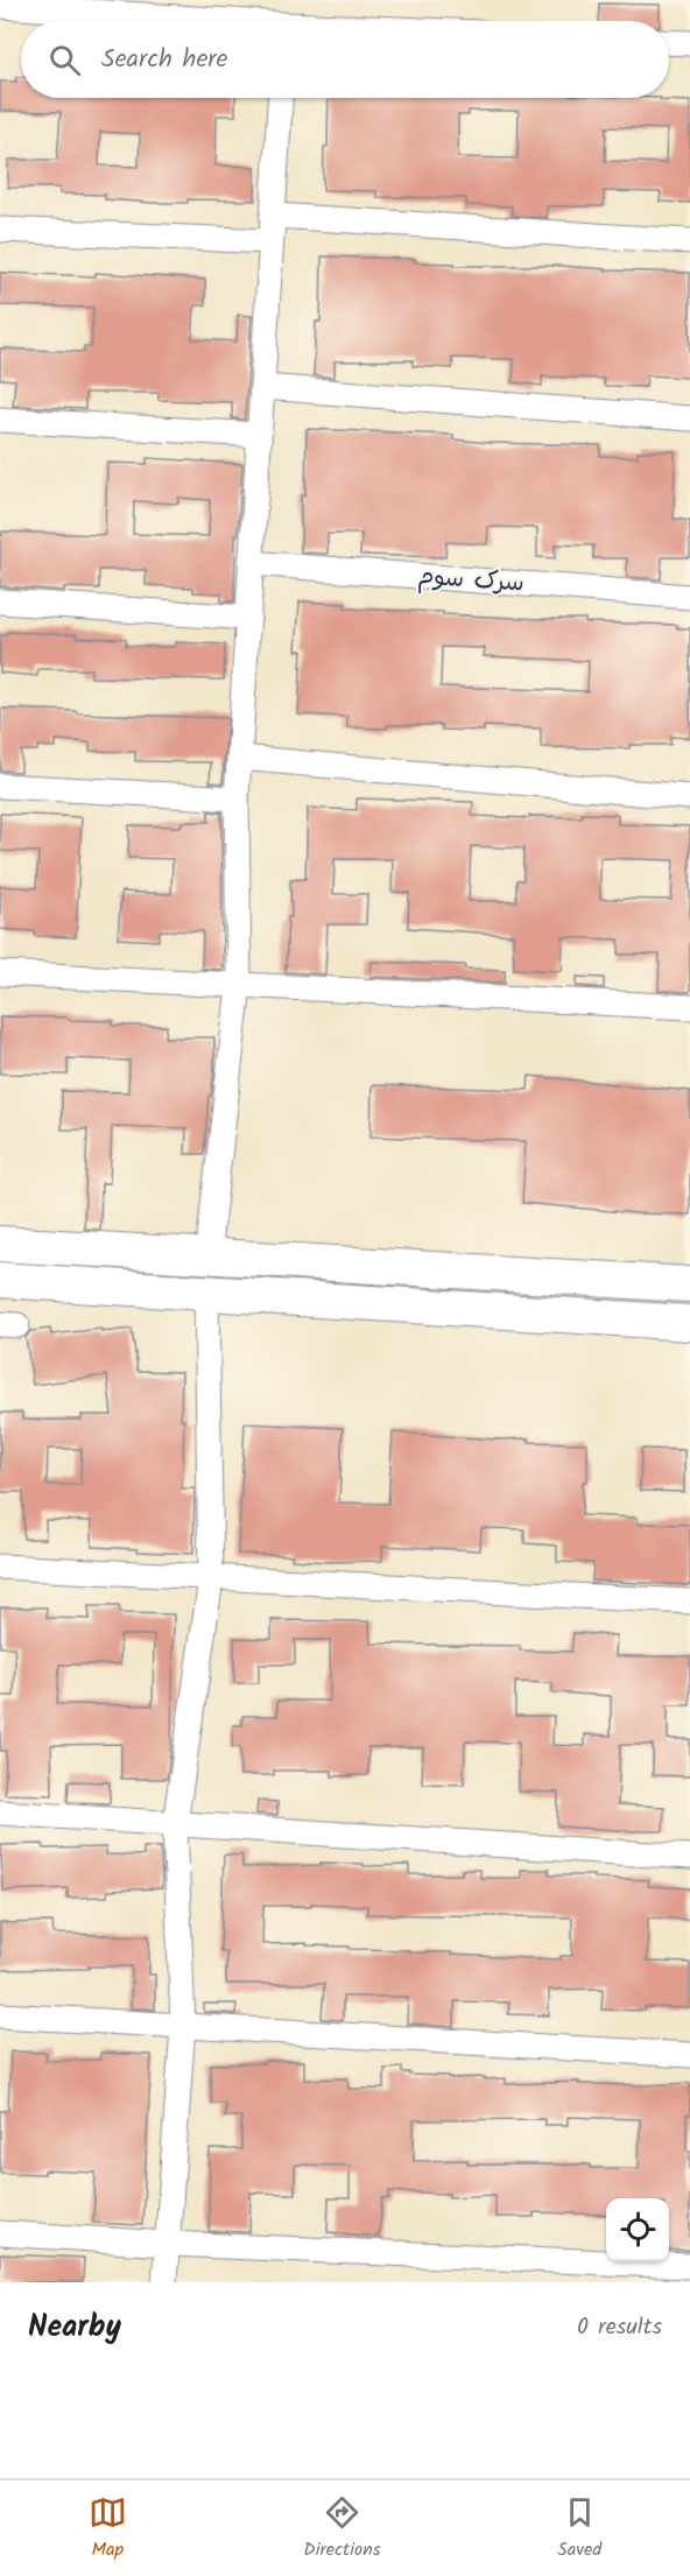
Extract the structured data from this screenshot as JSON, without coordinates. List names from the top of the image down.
{
  "streets": {
    "street": ["سرک سوم"]
  },
  "page": {
    "search": "Search here",
    "heading": ["Nearby", "0 results"],
    "nav": ["Map", "Directions", "Saved"]
  }
}
